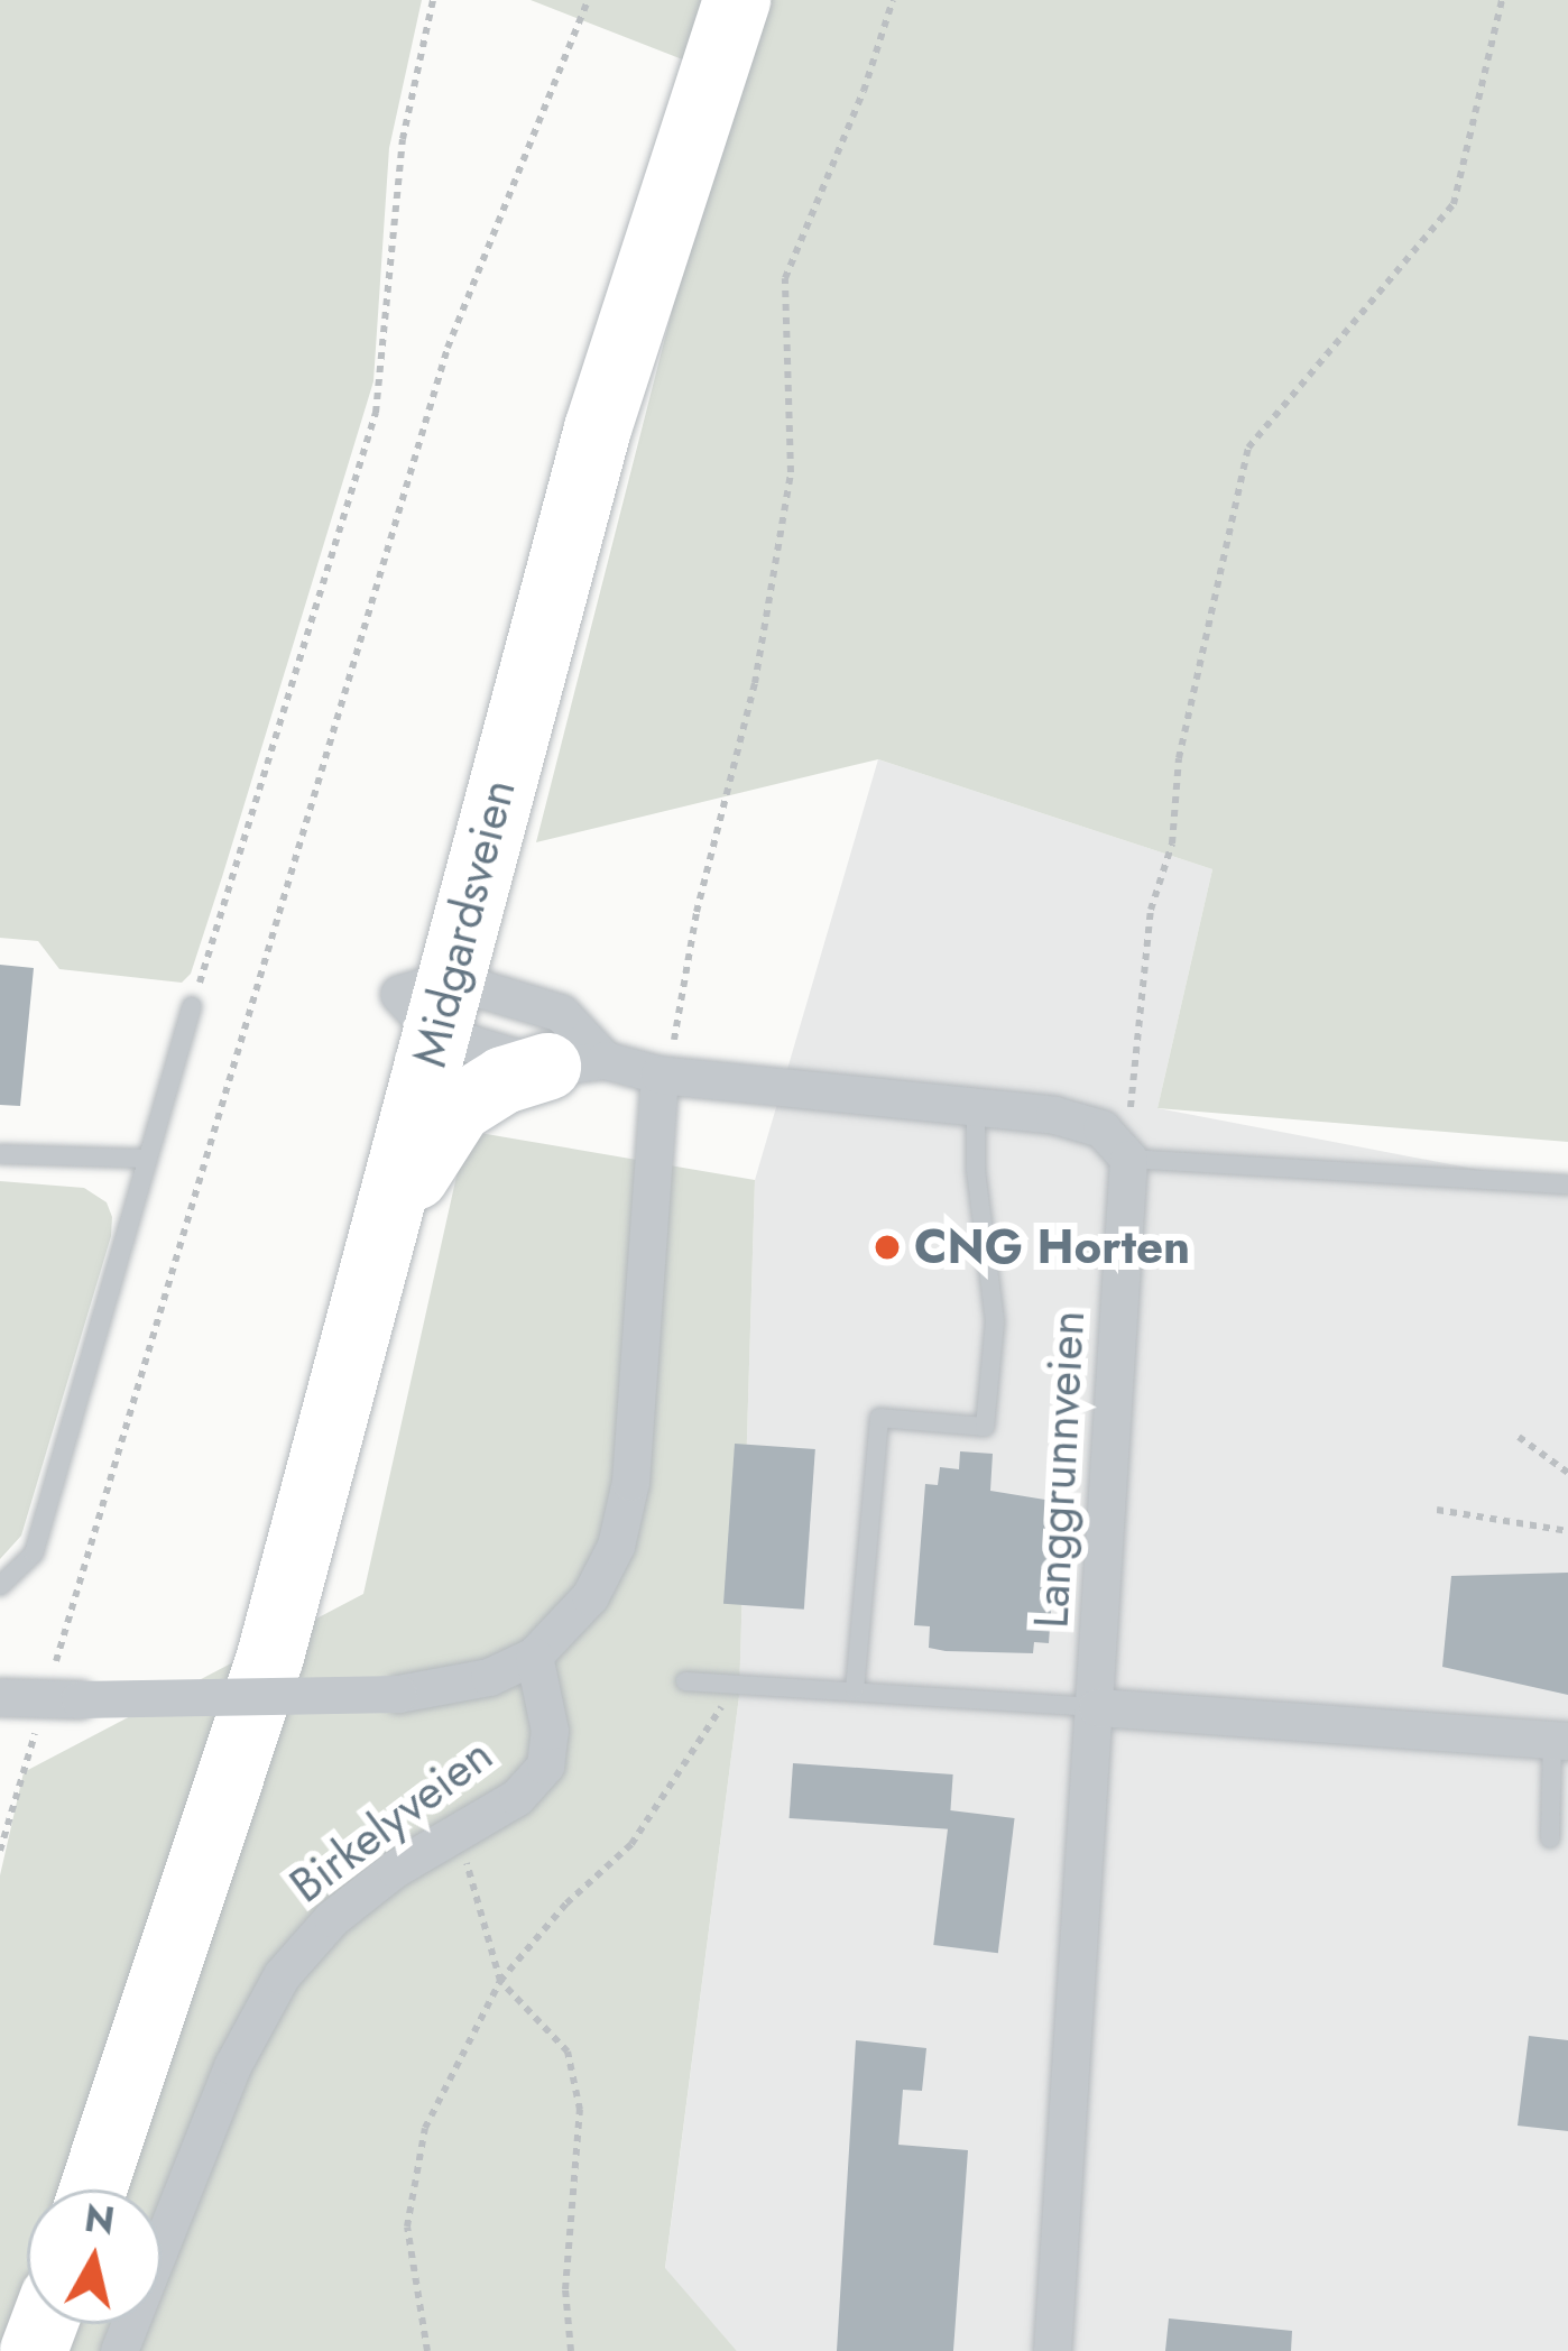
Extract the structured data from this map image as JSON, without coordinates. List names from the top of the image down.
{
  "streets": {
    "highway": ["Midgardsveien"],
    "street": ["Langgrunnveien", "Birkelyveien"]
  },
  "places": ["CNG Horten"],
  "north": "top"
}
